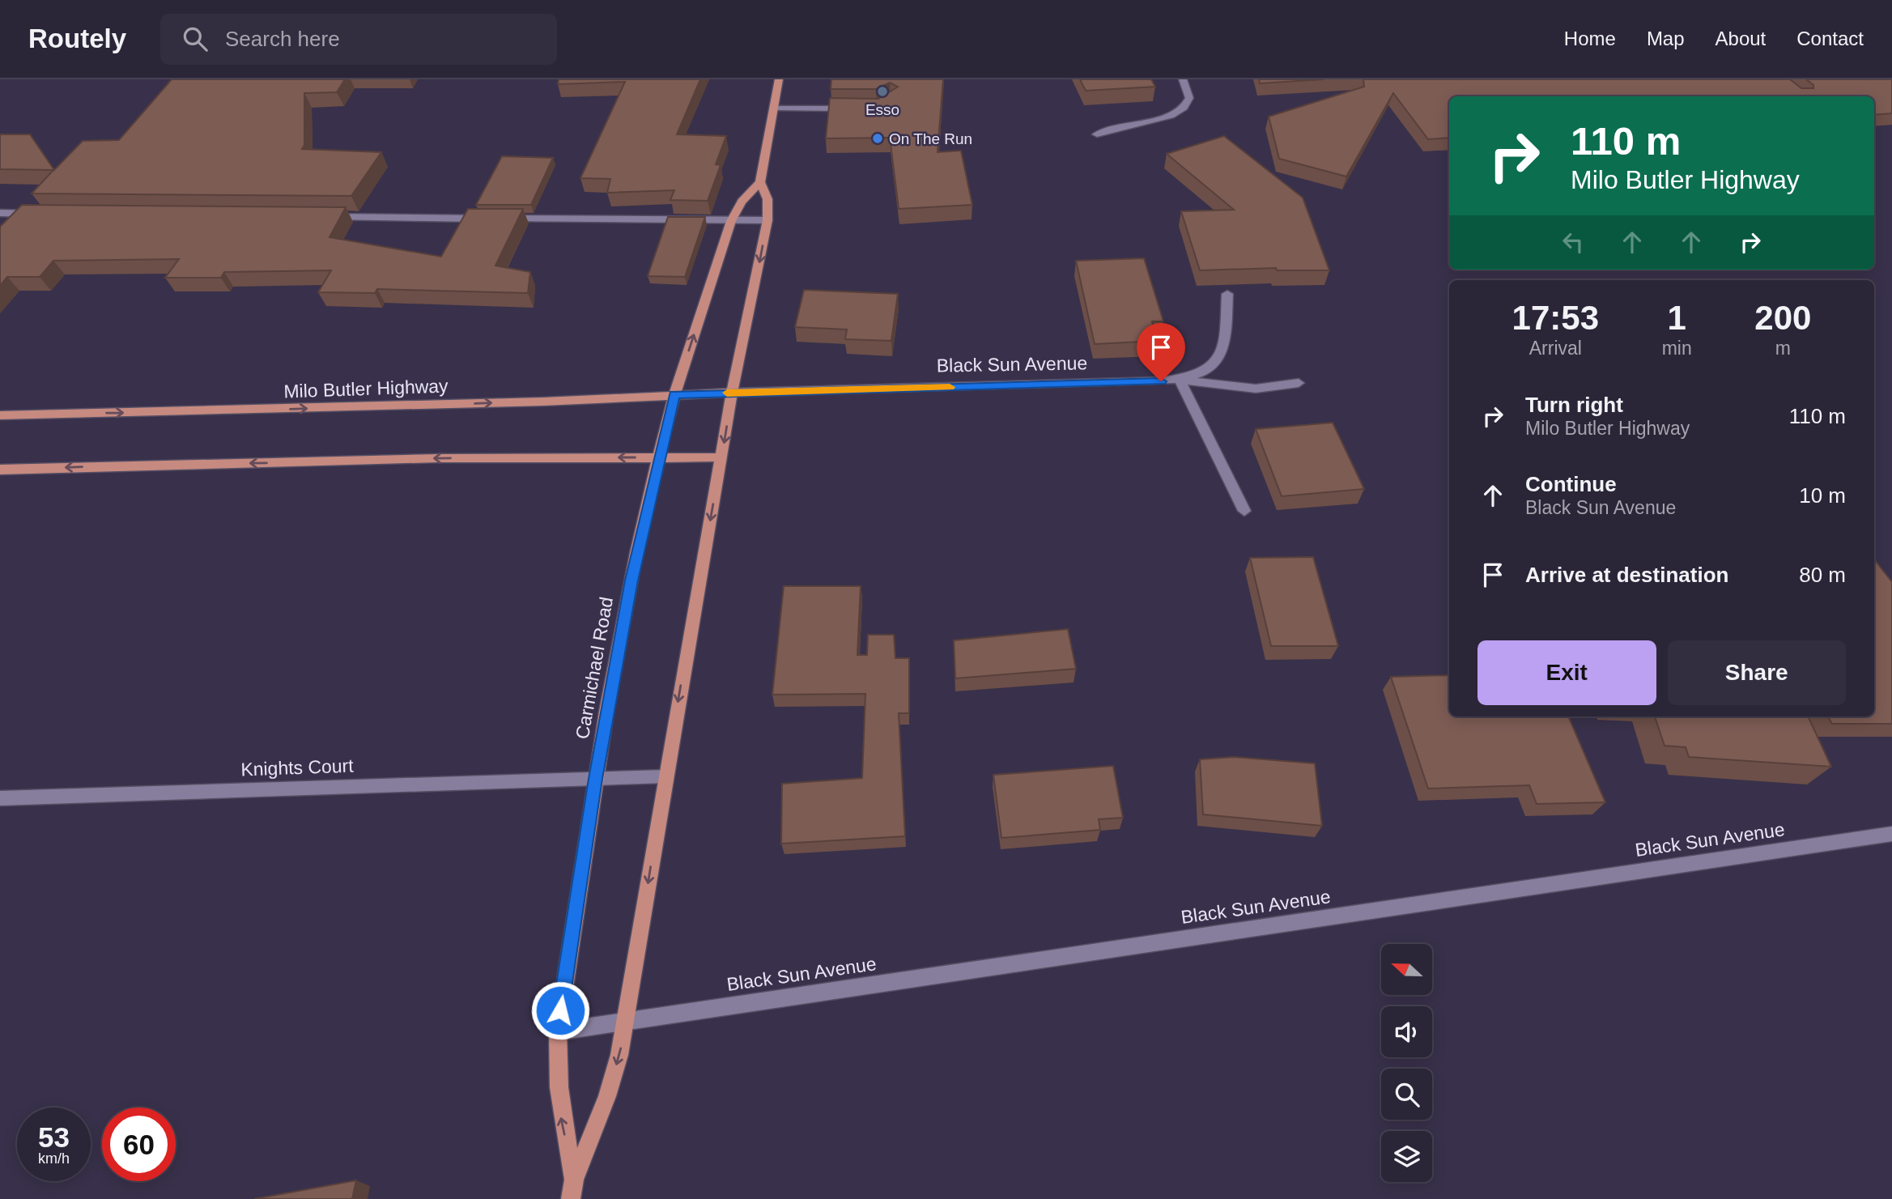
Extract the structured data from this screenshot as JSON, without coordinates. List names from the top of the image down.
{
  "streets": {
    "main road": ["Milo Butler Highway", "Carmichael Road"],
    "street": ["Black Sun Avenue", "Knights Court"]
  },
  "crossings": [
    ["Black Sun Avenue", "Milo Butler Highway"],
    ["Black Sun Avenue", "Carmichael Road"],
    ["Milo Butler Highway", "Carmichael Road"],
    ["Carmichael Road", "Knights Court"]
  ],
  "places": ["Esso", "On The Run"],
  "north": "left",
  "page": {
    "header": "Routely",
    "search": "Search here",
    "nav": [
      "Home",
      "Map",
      "About",
      "Contact"
    ],
    "turn": ["110 m", "Milo Butler Highway"],
    "eta": [
      "17:53",
      "Arrival",
      "1",
      "min",
      "200",
      "m"
    ],
    "list": [
      {
        "name": "Turn right",
        "note": "Milo Butler Highway",
        "value": "110 m"
      },
      {
        "name": "Continue",
        "note": "Black Sun Avenue",
        "value": "10 m"
      },
      {
        "name": "Arrive at destination",
        "value": "80 m"
      }
    ],
    "buttons": ["Exit", "Share"],
    "speed": "53 km/h",
    "limit": "60"
  }
}
